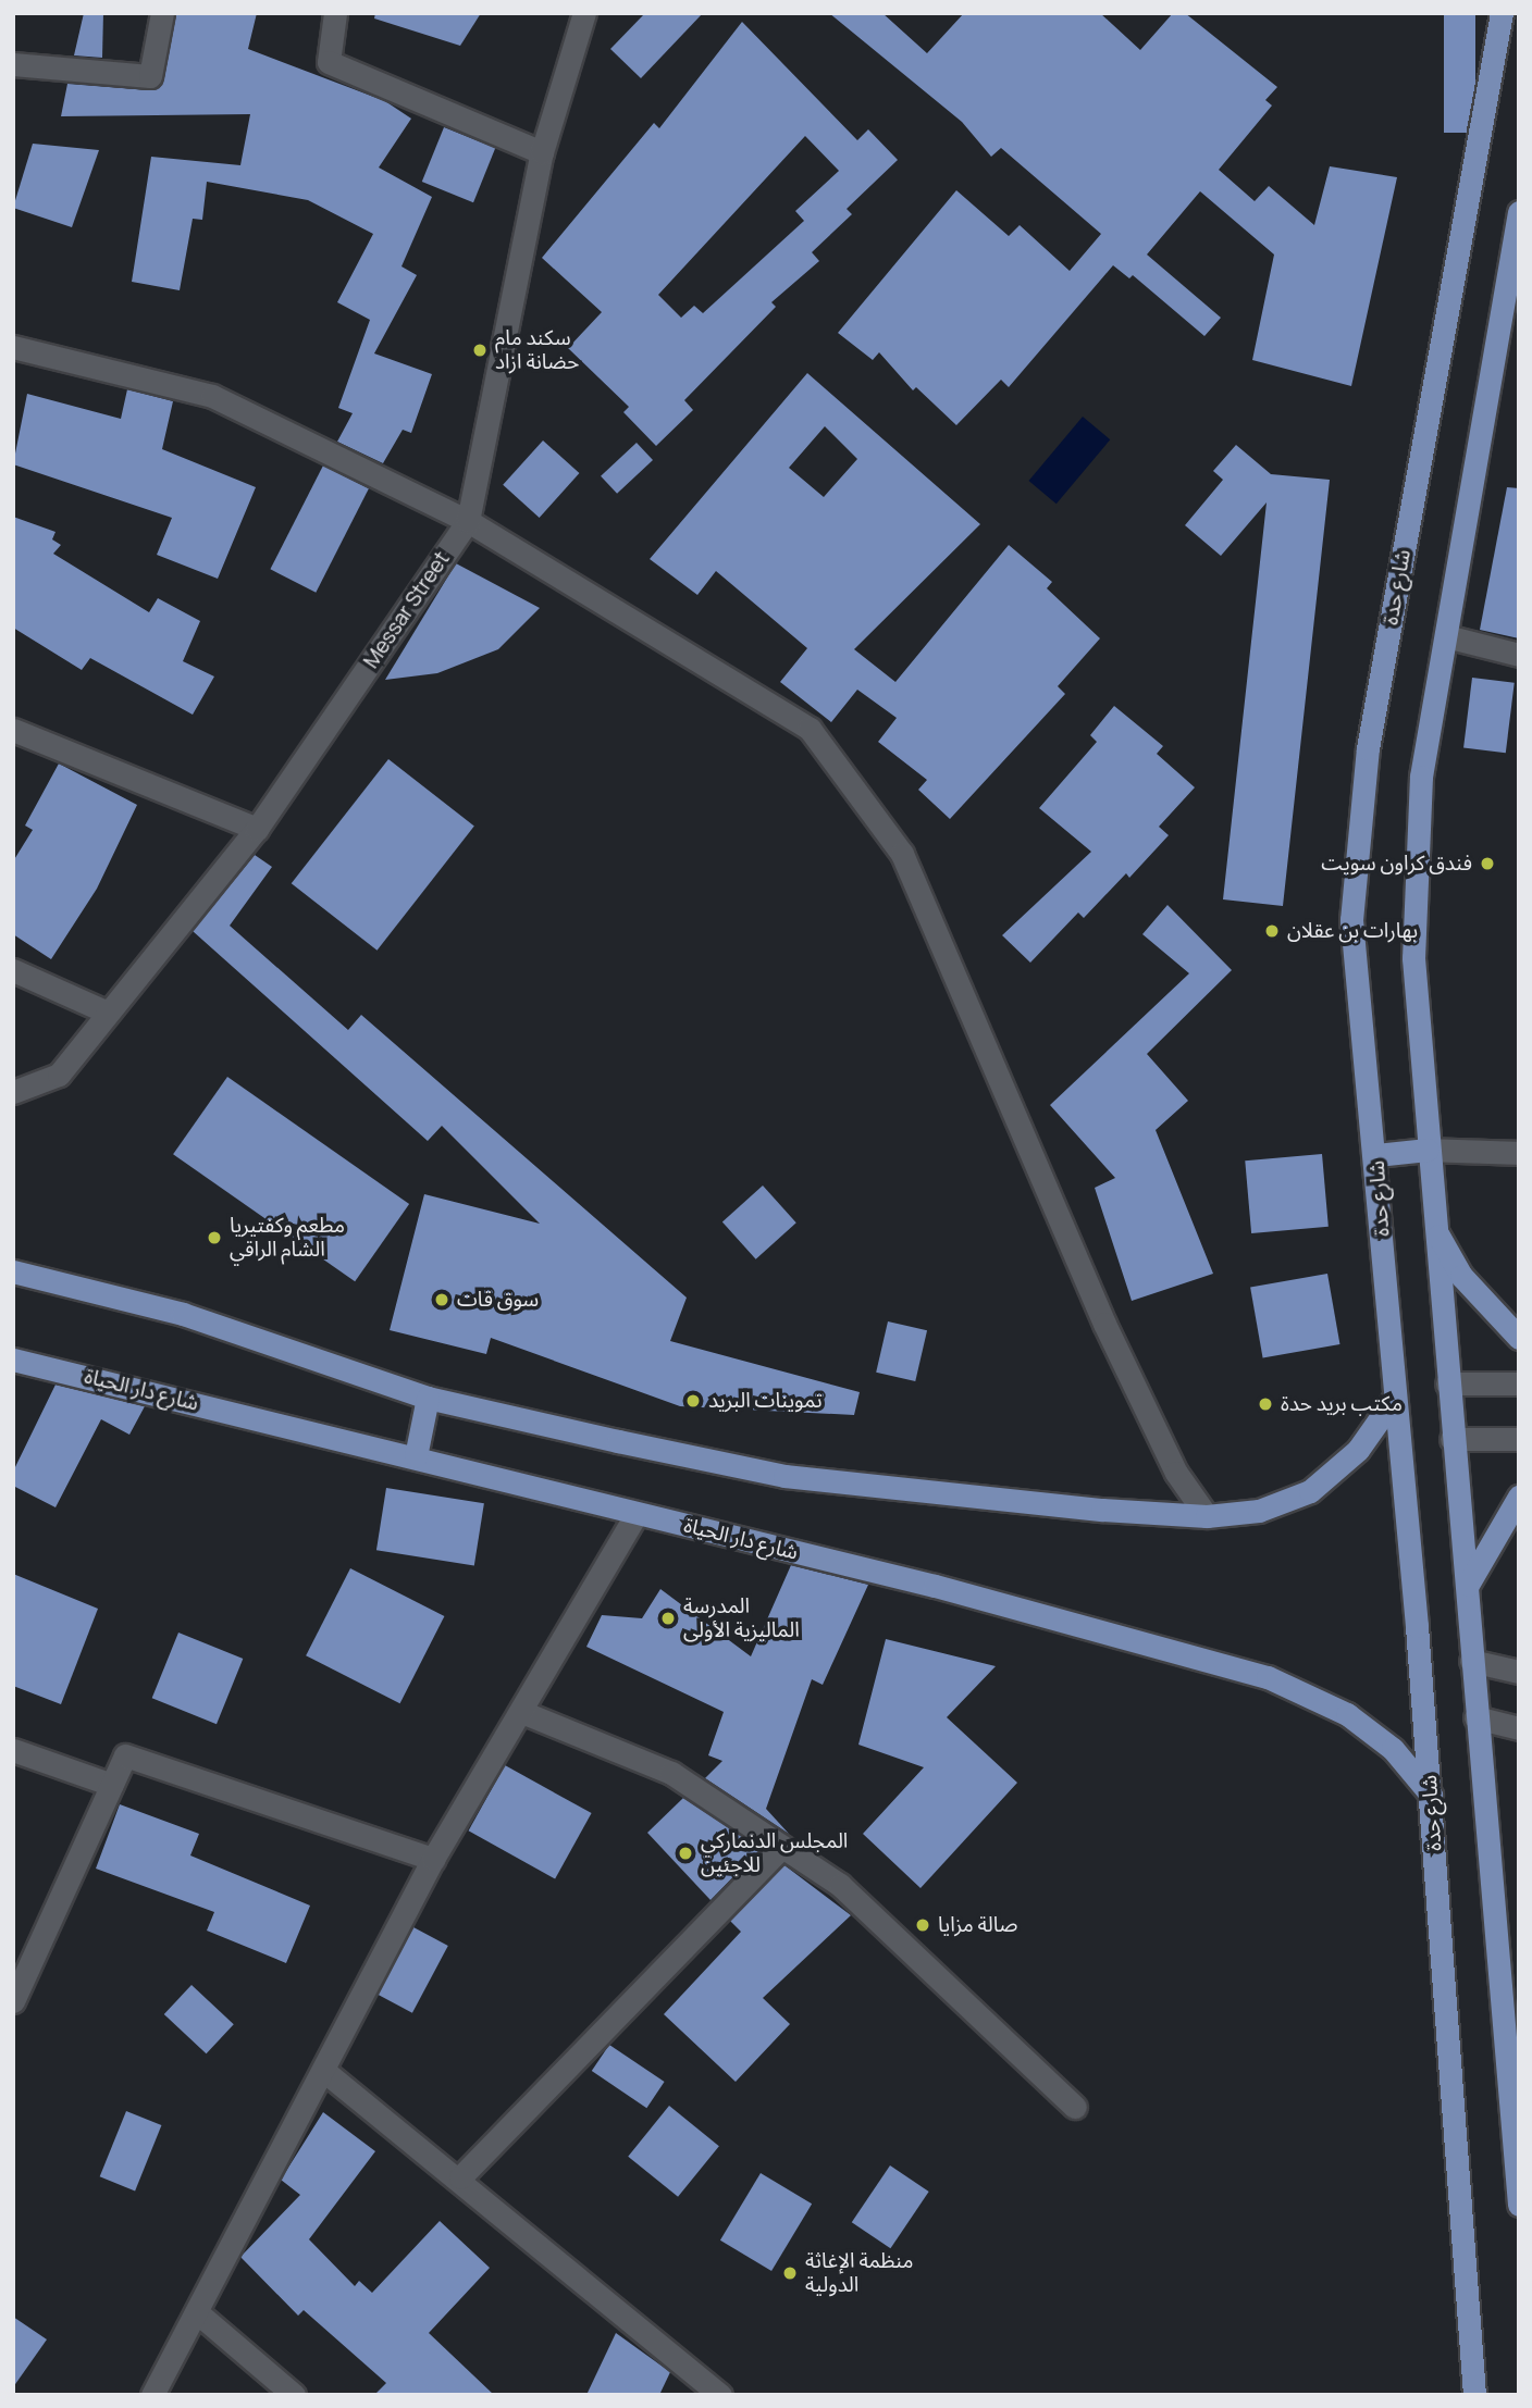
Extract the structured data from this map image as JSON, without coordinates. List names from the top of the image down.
{
  "streets": {
    "main road": ["شارع حدة", "شارع دار الحياة"],
    "street": ["Messar Street"]
  },
  "crossings": [
    ["شارع حدة", "شارع دار الحياة"]
  ],
  "places": [
    "سكند مام حضانة ازاد",
    "فندق كراون سويت",
    "بهارات بن عقلان",
    "مطعم وكفتيريا الشام الراقي",
    "سوق قات",
    "تموينات البريد",
    "مكتب بريد حدة",
    "المدرسة الماليزية الأولى",
    "المجلس الدنماركي للاجئين",
    "صالة مزايا",
    "منظمة الإغاثة الدولية"
  ]
}
